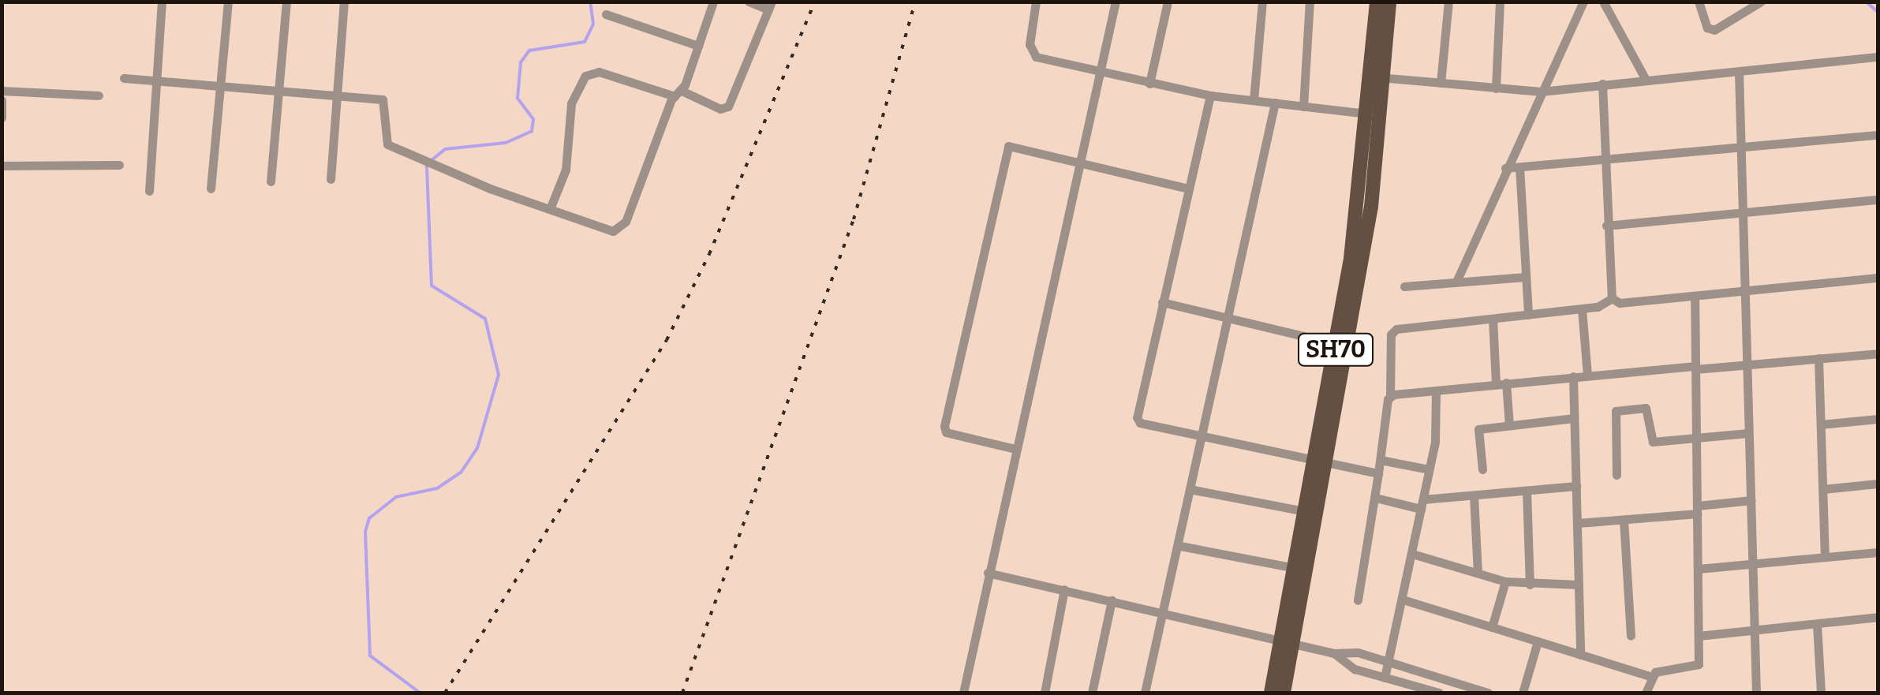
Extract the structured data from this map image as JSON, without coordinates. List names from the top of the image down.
{
  "streets": {
    "main road": ["SH70"]
  }
}
